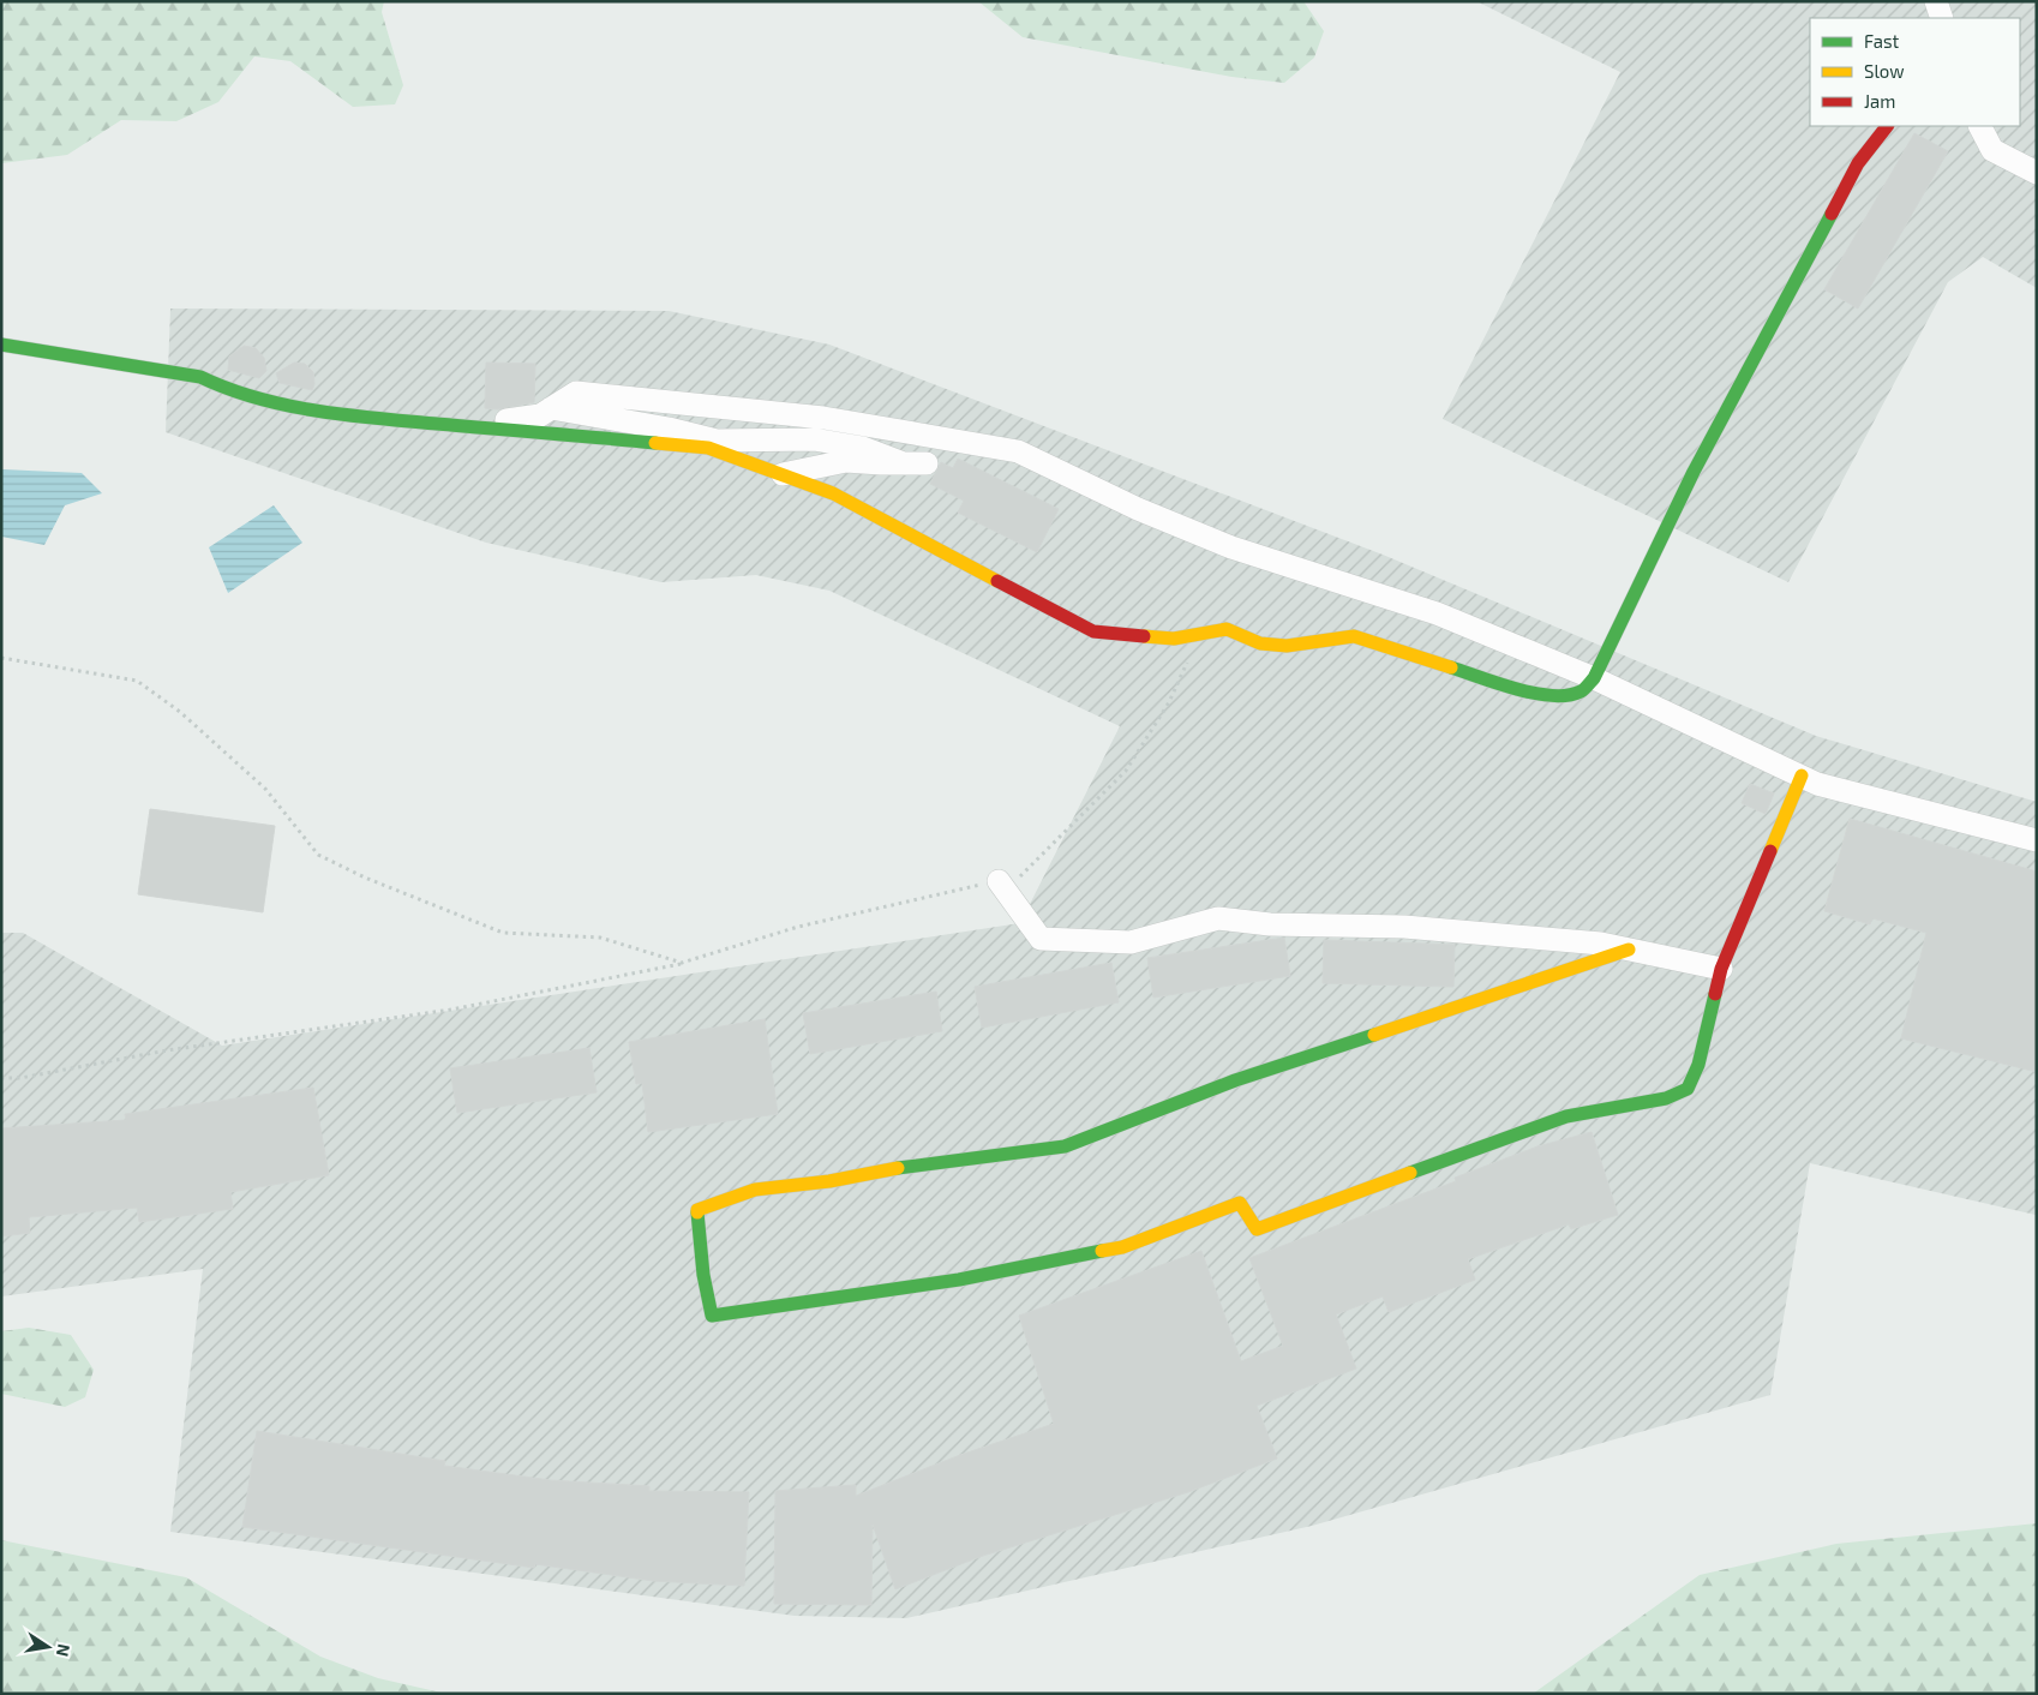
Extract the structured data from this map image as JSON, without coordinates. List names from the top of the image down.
{
  "legend": ["Fast", "Slow", "Jam"],
  "north": "right"
}
